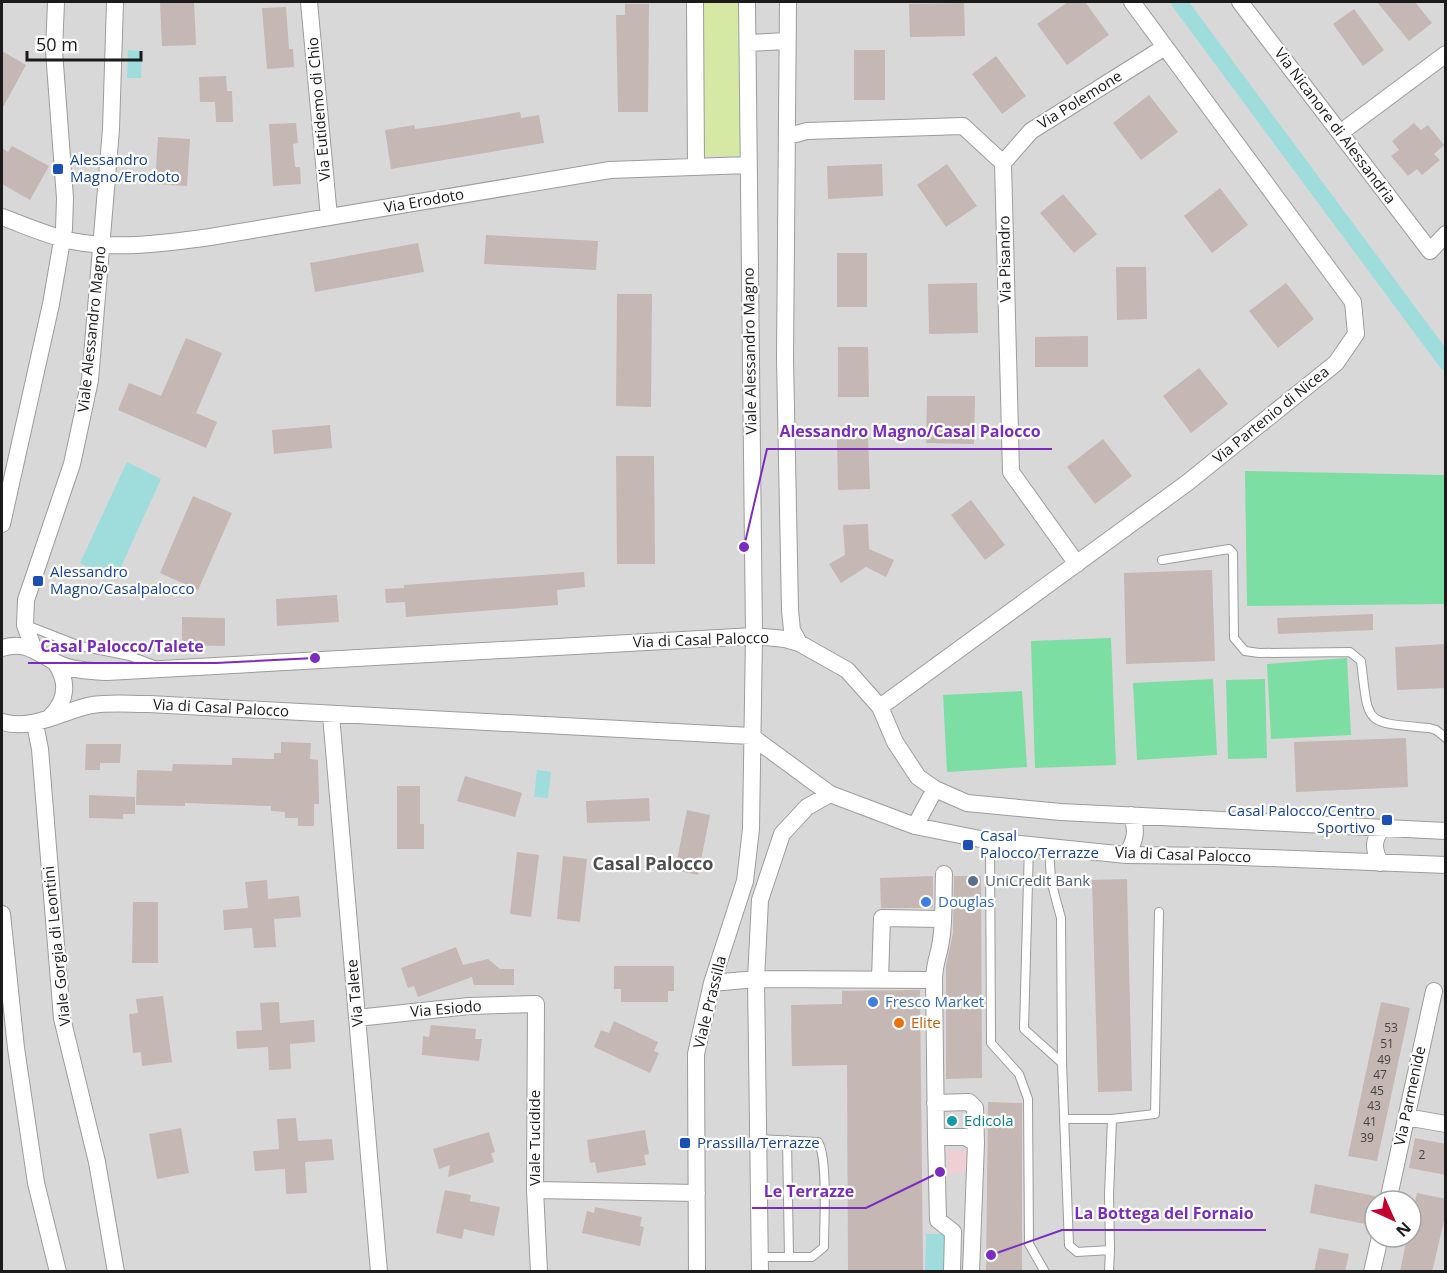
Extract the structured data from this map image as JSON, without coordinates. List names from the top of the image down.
{
  "streets": {
    "street": [
      "Via Polemone",
      "Via Eutidemo di Chio",
      "Via Nicanore di Alessandria",
      "Via Erodoto",
      "Via Pisandro",
      "Viale Alessandro Magno",
      "Via Partenio di Nicea",
      "Via di Casal Palocco",
      "Viale Gorgia di Leontini",
      "Via Talete",
      "Viale Prassilla",
      "Via Esiodo",
      "Via Parmenide",
      "Viale Tucidide"
    ]
  },
  "crossings": [
    ["Via Polemone", "Via Pisandro"],
    ["Via Polemone", "Via Partenio di Nicea"],
    ["Via Eutidemo di Chio", "Via Erodoto"],
    ["Via Erodoto", "Viale Alessandro Magno"],
    ["Via Pisandro", "Via Partenio di Nicea"],
    ["Viale Alessandro Magno", "Via di Casal Palocco"],
    ["Viale Alessandro Magno", "Viale Prassilla"],
    ["Via Partenio di Nicea", "Via di Casal Palocco"],
    ["Via di Casal Palocco", "Viale Gorgia di Leontini"],
    ["Via di Casal Palocco", "Via Talete"],
    ["Via di Casal Palocco", "Viale Prassilla"],
    ["Via Talete", "Via Esiodo"],
    ["Via Esiodo", "Viale Tucidide"]
  ],
  "districts": ["Casal Palocco"],
  "places": {
    "transit": [
      "Alessandro Magno/Erodoto",
      "Alessandro Magno/Casalpalocco",
      "Casal Palocco/Centro Sportivo",
      "Casal Palocco/Terrazze",
      "Prassilla/Terrazze"
    ],
    "other": [
      "Alessandro Magno/Casal Palocco",
      "Casal Palocco/Talete",
      "UniCredit Bank",
      "Douglas",
      "Fresco Market",
      "Elite",
      "Edicola",
      "Le Terrazze",
      "La Bottega del Fornaio"
    ]
  },
  "house_numbers": [
    "53",
    "51",
    "49",
    "47",
    "45",
    "43",
    "41",
    "39",
    "2"
  ],
  "scale_bar": "50 m",
  "north": "bottom right"
}
